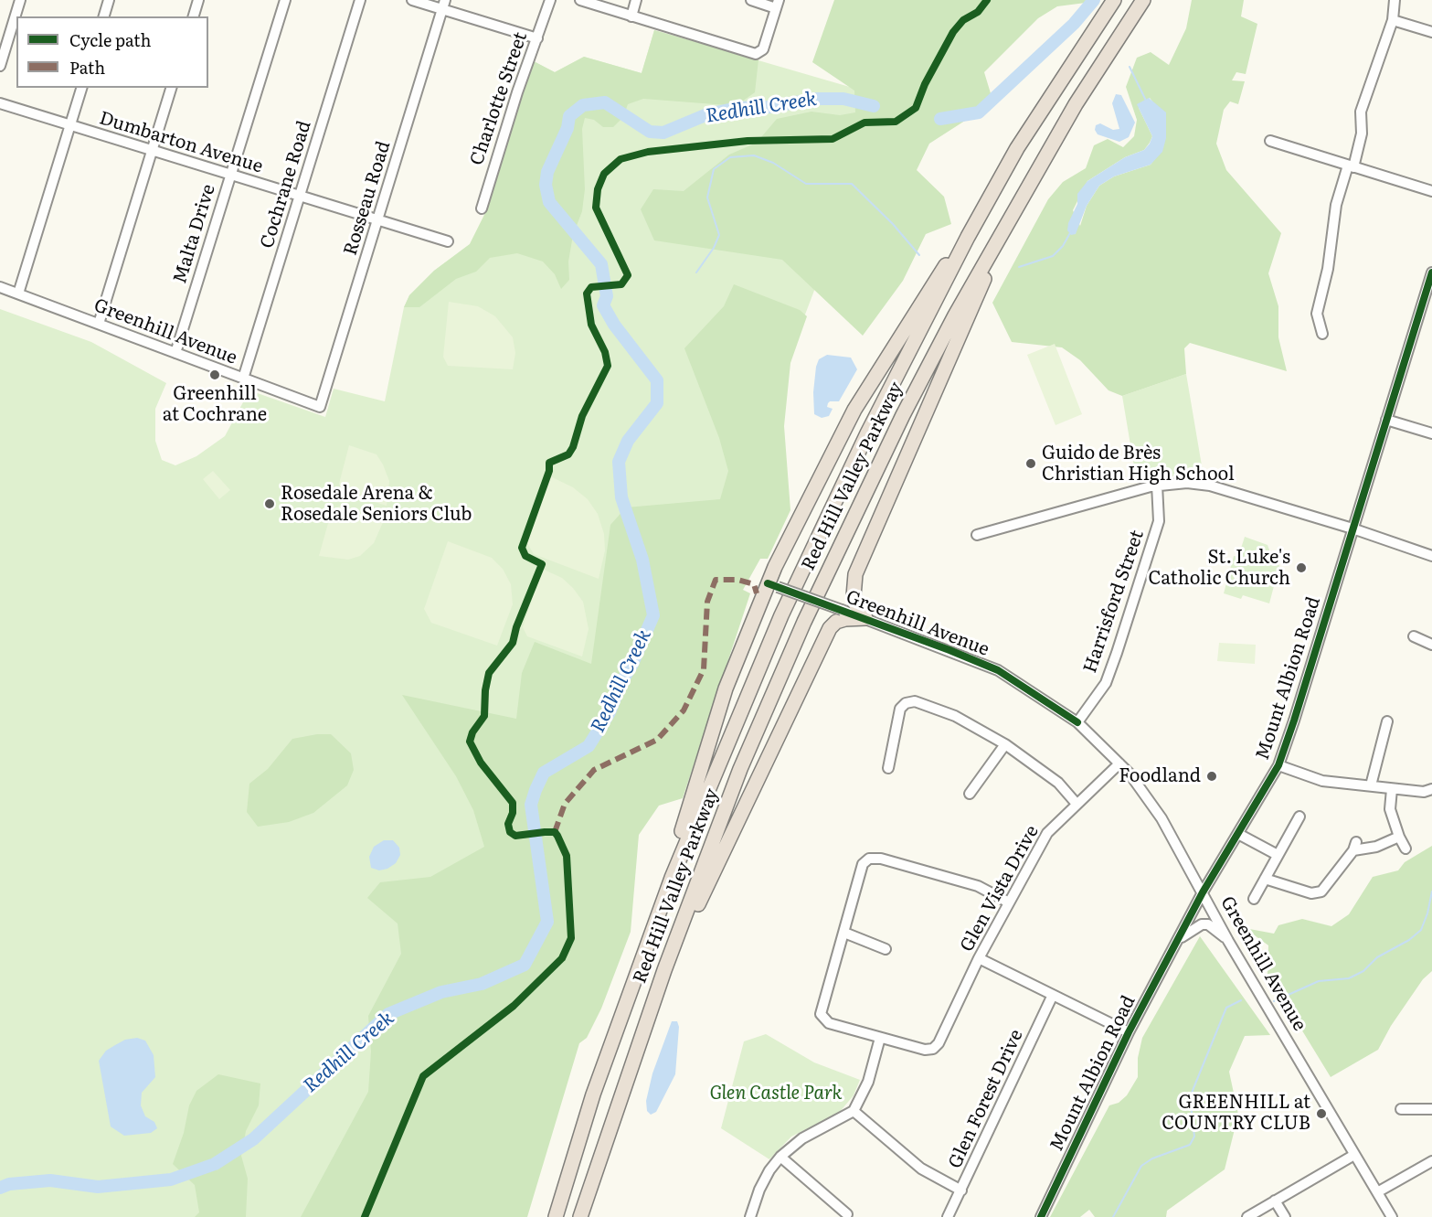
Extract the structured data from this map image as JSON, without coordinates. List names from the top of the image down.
{
  "streets": {
    "highway": ["Red Hill Valley Parkway"],
    "street": [
      "Charlotte Street",
      "Dumbarton Avenue",
      "Cochrane Road",
      "Rosseau Road",
      "Malta Drive",
      "Greenhill Avenue",
      "Harrisford Street",
      "Mount Albion Road",
      "Glen Vista Drive",
      "Glen Forest Drive"
    ]
  },
  "crossings": [
    ["Dumbarton Avenue", "Cochrane Road"],
    ["Dumbarton Avenue", "Rosseau Road"],
    ["Dumbarton Avenue", "Malta Drive"],
    ["Cochrane Road", "Greenhill Avenue"],
    ["Rosseau Road", "Greenhill Avenue"],
    ["Malta Drive", "Greenhill Avenue"],
    ["Greenhill Avenue", "Harrisford Street"],
    ["Greenhill Avenue", "Mount Albion Road"],
    ["Greenhill Avenue", "Glen Vista Drive"]
  ],
  "water": ["Redhill Creek"],
  "parks": ["Glen Castle Park"],
  "places": [
    "Greenhill at Cochrane",
    "Guido de Brès Christian High School",
    "Rosedale Arena & Rosedale Seniors Club",
    "St. Luke's Catholic Church",
    "Foodland",
    "GREENHILL at COUNTRY CLUB"
  ],
  "legend": ["Cycle path", "Path"]
}
